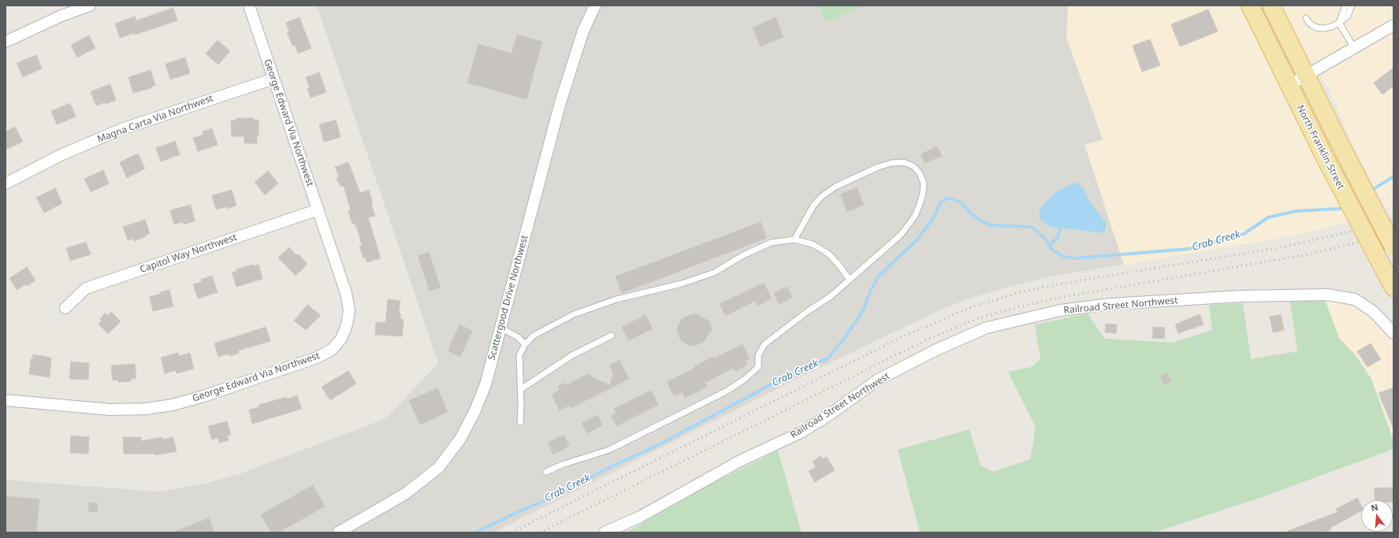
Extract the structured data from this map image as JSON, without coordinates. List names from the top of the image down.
{
  "streets": {
    "main road": ["North Franklin Street"],
    "street": [
      "Magna Carta Via Northwest",
      "George Edward Via Northwest",
      "Capitol Way Northwest",
      "Scattergood Drive Northwest",
      "Railroad Street Northwest"
    ]
  },
  "crossings": [
    ["Magna Carta Via Northwest", "George Edward Via Northwest"],
    ["George Edward Via Northwest", "Capitol Way Northwest"]
  ],
  "water": ["Crab Creek"],
  "north": "top"
}
